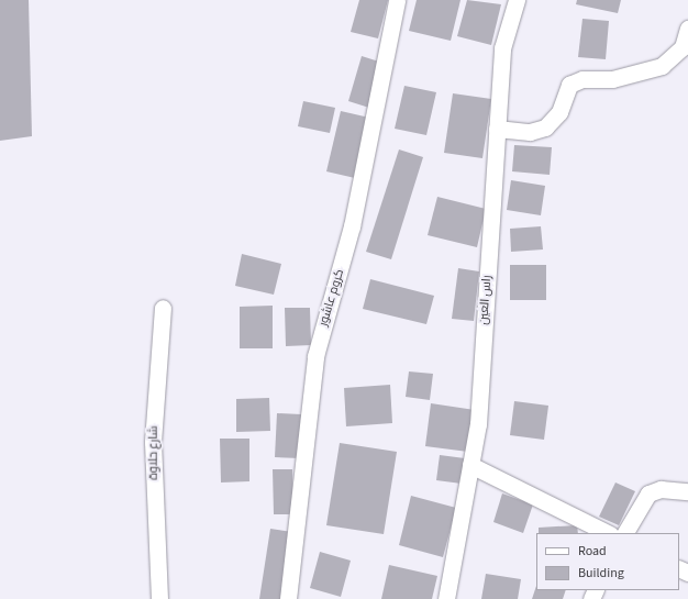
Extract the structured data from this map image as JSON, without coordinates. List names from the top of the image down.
{
  "streets": {
    "street": ["كروم عاشور", "راس العين", "شارع حلاوة"]
  },
  "legend": ["Road", "Building"]
}
